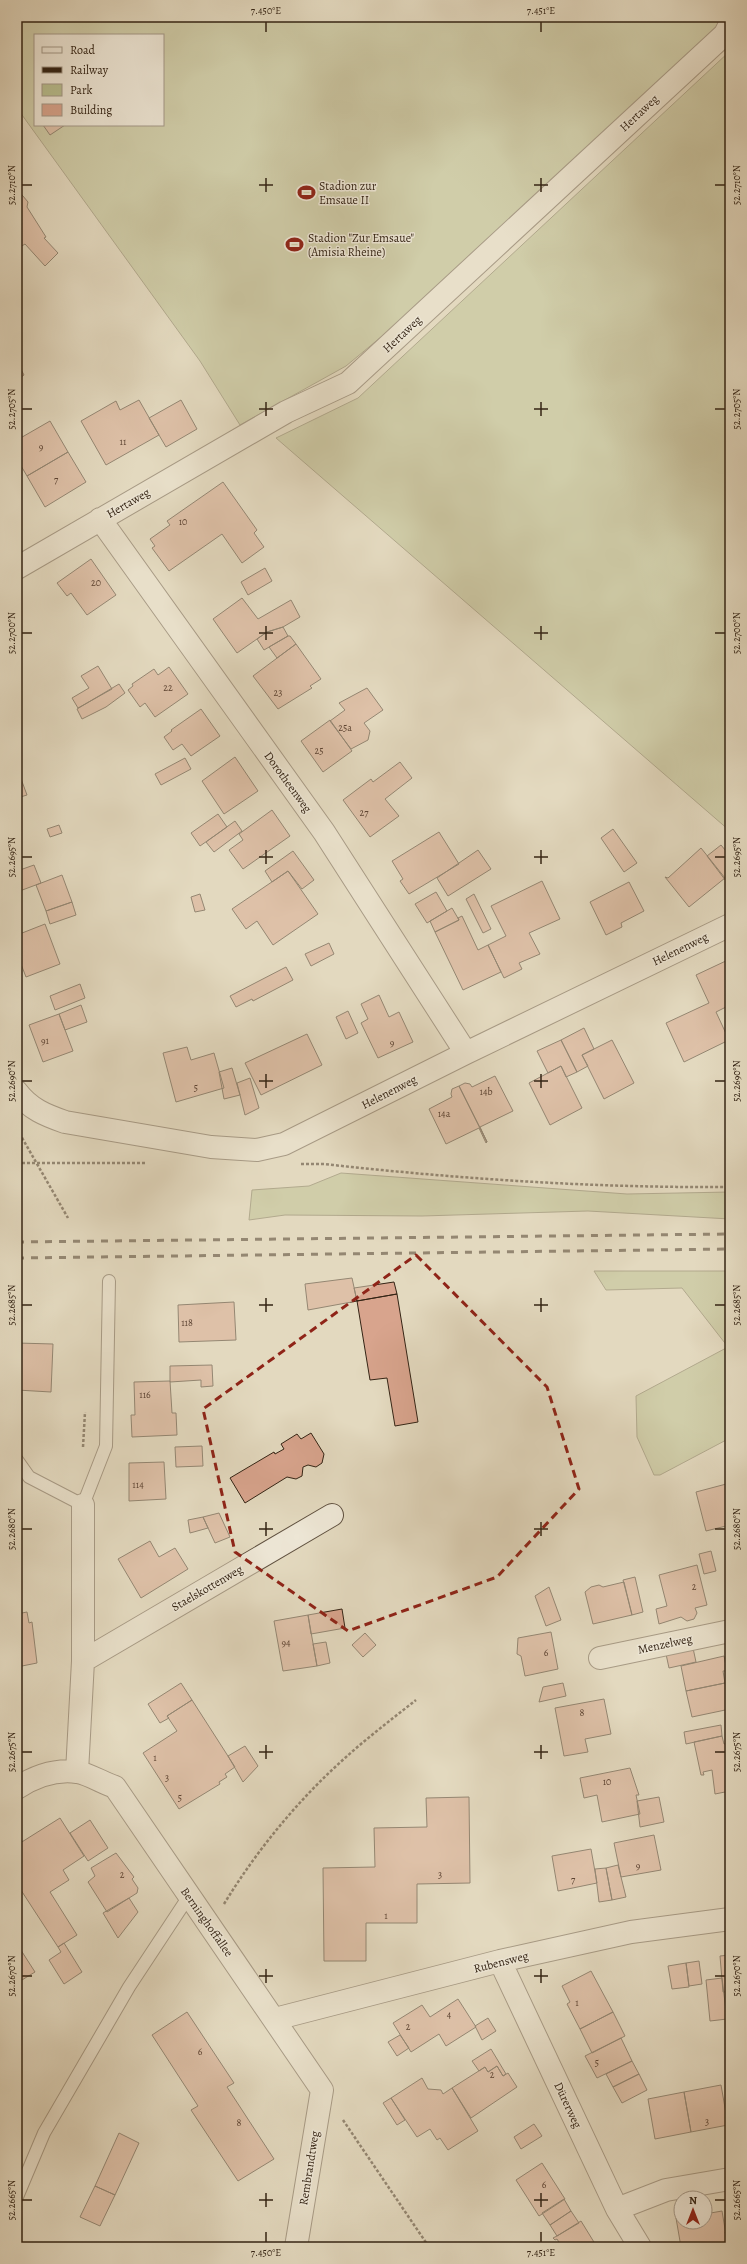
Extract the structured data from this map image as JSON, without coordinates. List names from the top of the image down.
{
  "streets": {
    "street": [
      "Hertaweg",
      "Dorotheenweg",
      "Helenenweg",
      "Staelskottenweg",
      "Menzelweg",
      "Berninghoffallee",
      "Rubensweg",
      "Dürerweg",
      "Rembrandtweg"
    ]
  },
  "crossings": [
    ["Hertaweg", "Dorotheenweg"],
    ["Dorotheenweg", "Helenenweg"],
    ["Berninghoffallee", "Rubensweg"],
    ["Berninghoffallee", "Rembrandtweg"],
    ["Rubensweg", "Dürerweg"]
  ],
  "places": {
    "sports": ["Stadion zur Emsaue II", "Stadion \"Zur Emsaue\" (Amisia Rheine)"]
  },
  "house_numbers": [
    "11",
    "9",
    "7",
    "10",
    "20",
    "22",
    "23",
    "25a",
    "25",
    "27",
    "91",
    "9",
    "5",
    "14b",
    "14a",
    "118",
    "116",
    "114",
    "2",
    "94",
    "6",
    "8",
    "1",
    "3",
    "10",
    "5",
    "9",
    "2",
    "3",
    "7",
    "1",
    "1",
    "4",
    "2",
    "6",
    "5",
    "2",
    "3",
    "8",
    "6"
  ],
  "legend": [
    "Road",
    "Railway",
    "Park",
    "Building"
  ],
  "north": "top",
  "coordinates": [
    "7.450°E",
    "7.451°E",
    "52.2710°N",
    "52.2705°N",
    "52.2700°N",
    "52.2695°N",
    "52.2690°N",
    "52.2685°N",
    "52.2680°N",
    "52.2675°N",
    "52.2670°N",
    "52.2665°N"
  ]
}
